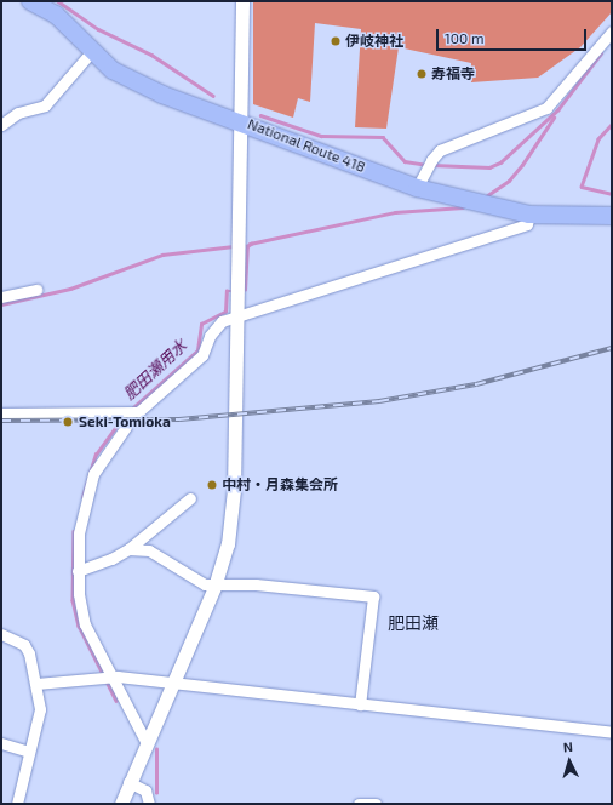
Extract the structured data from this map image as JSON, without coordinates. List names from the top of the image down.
{
  "streets": {
    "highway": ["National Route 418"]
  },
  "districts": ["肥田瀬"],
  "water": ["肥田瀬用水"],
  "places": [
    "伊岐神社",
    "寿福寺",
    "Seki-Tomioka",
    "中村・月森集会所"
  ],
  "scale_bar": "100 m",
  "north": "top"
}
